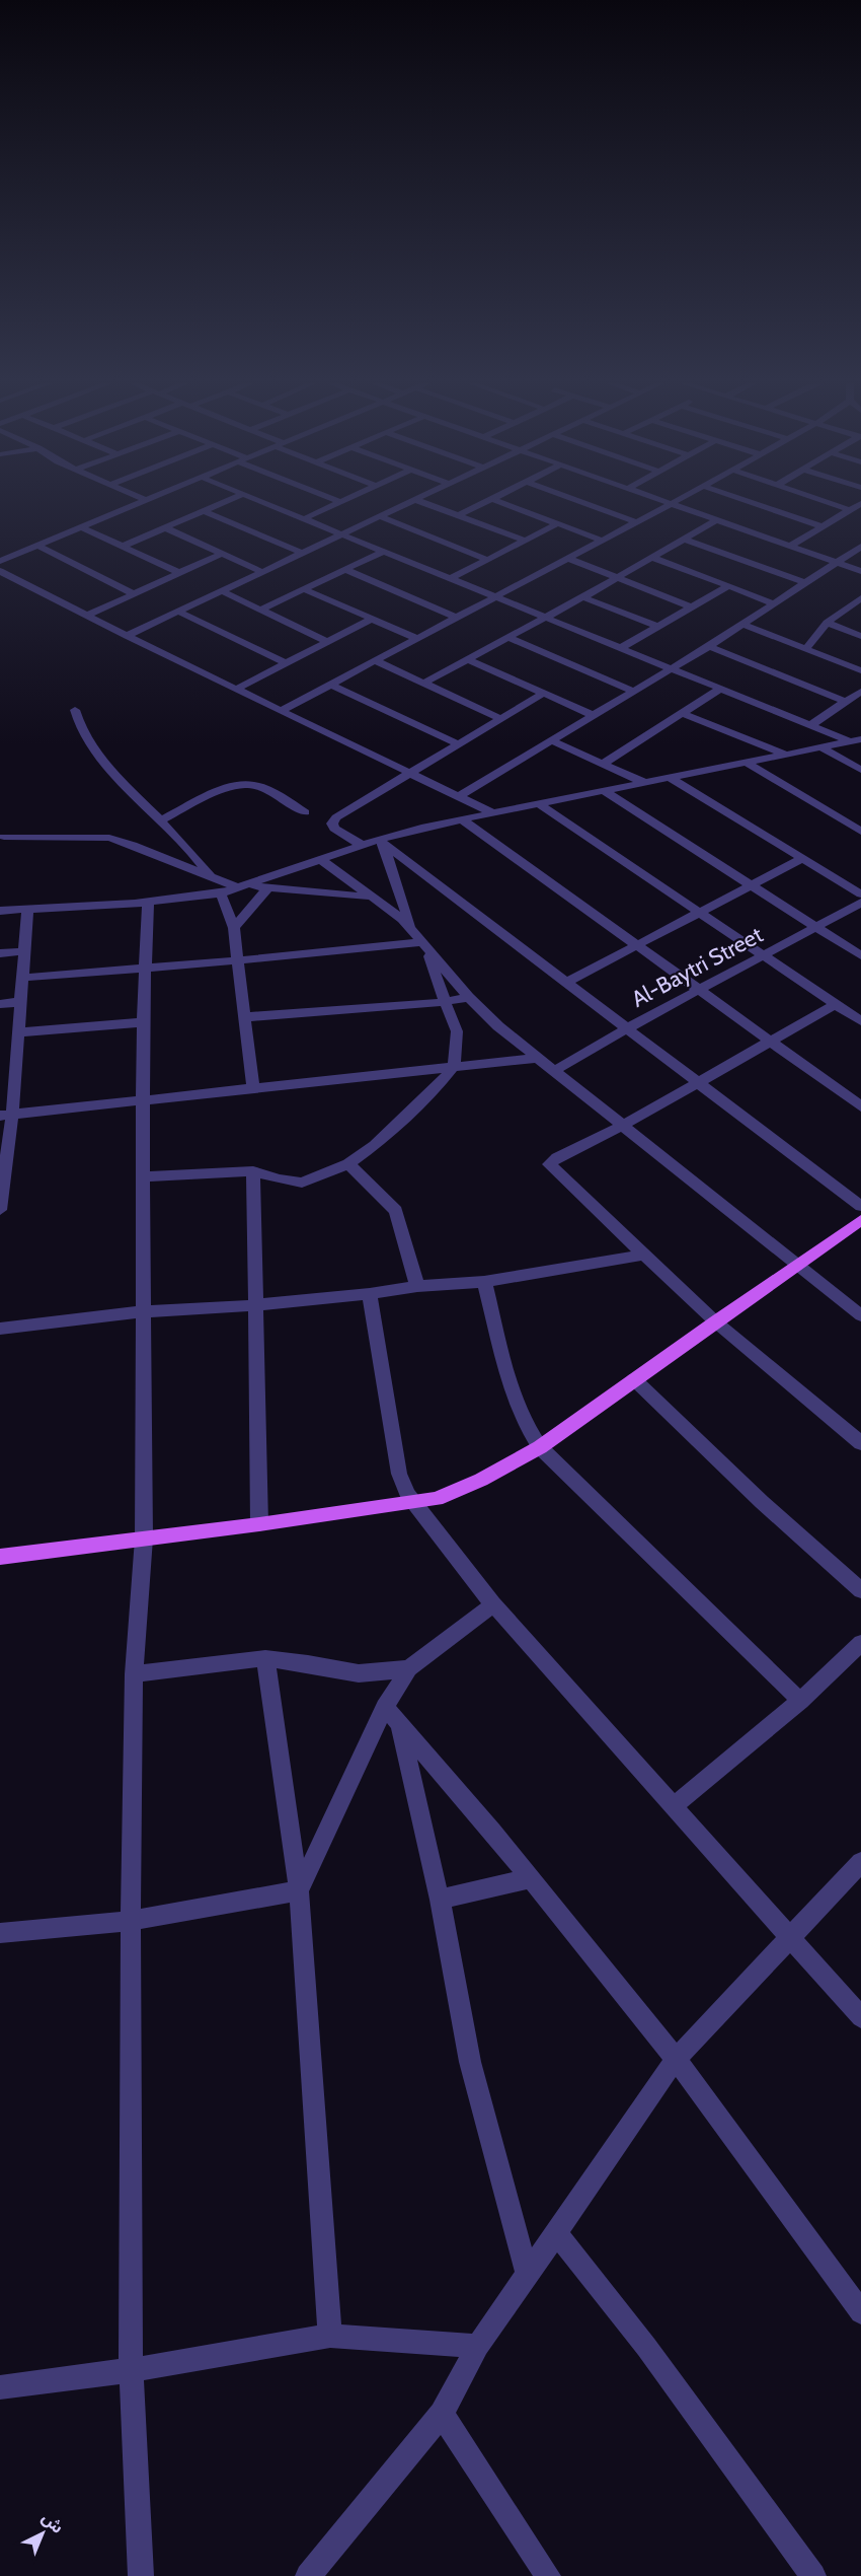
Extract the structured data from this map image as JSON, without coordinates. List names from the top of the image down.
{
  "streets": {
    "street": ["Al-Baytri Street"]
  },
  "north": "top right"
}
